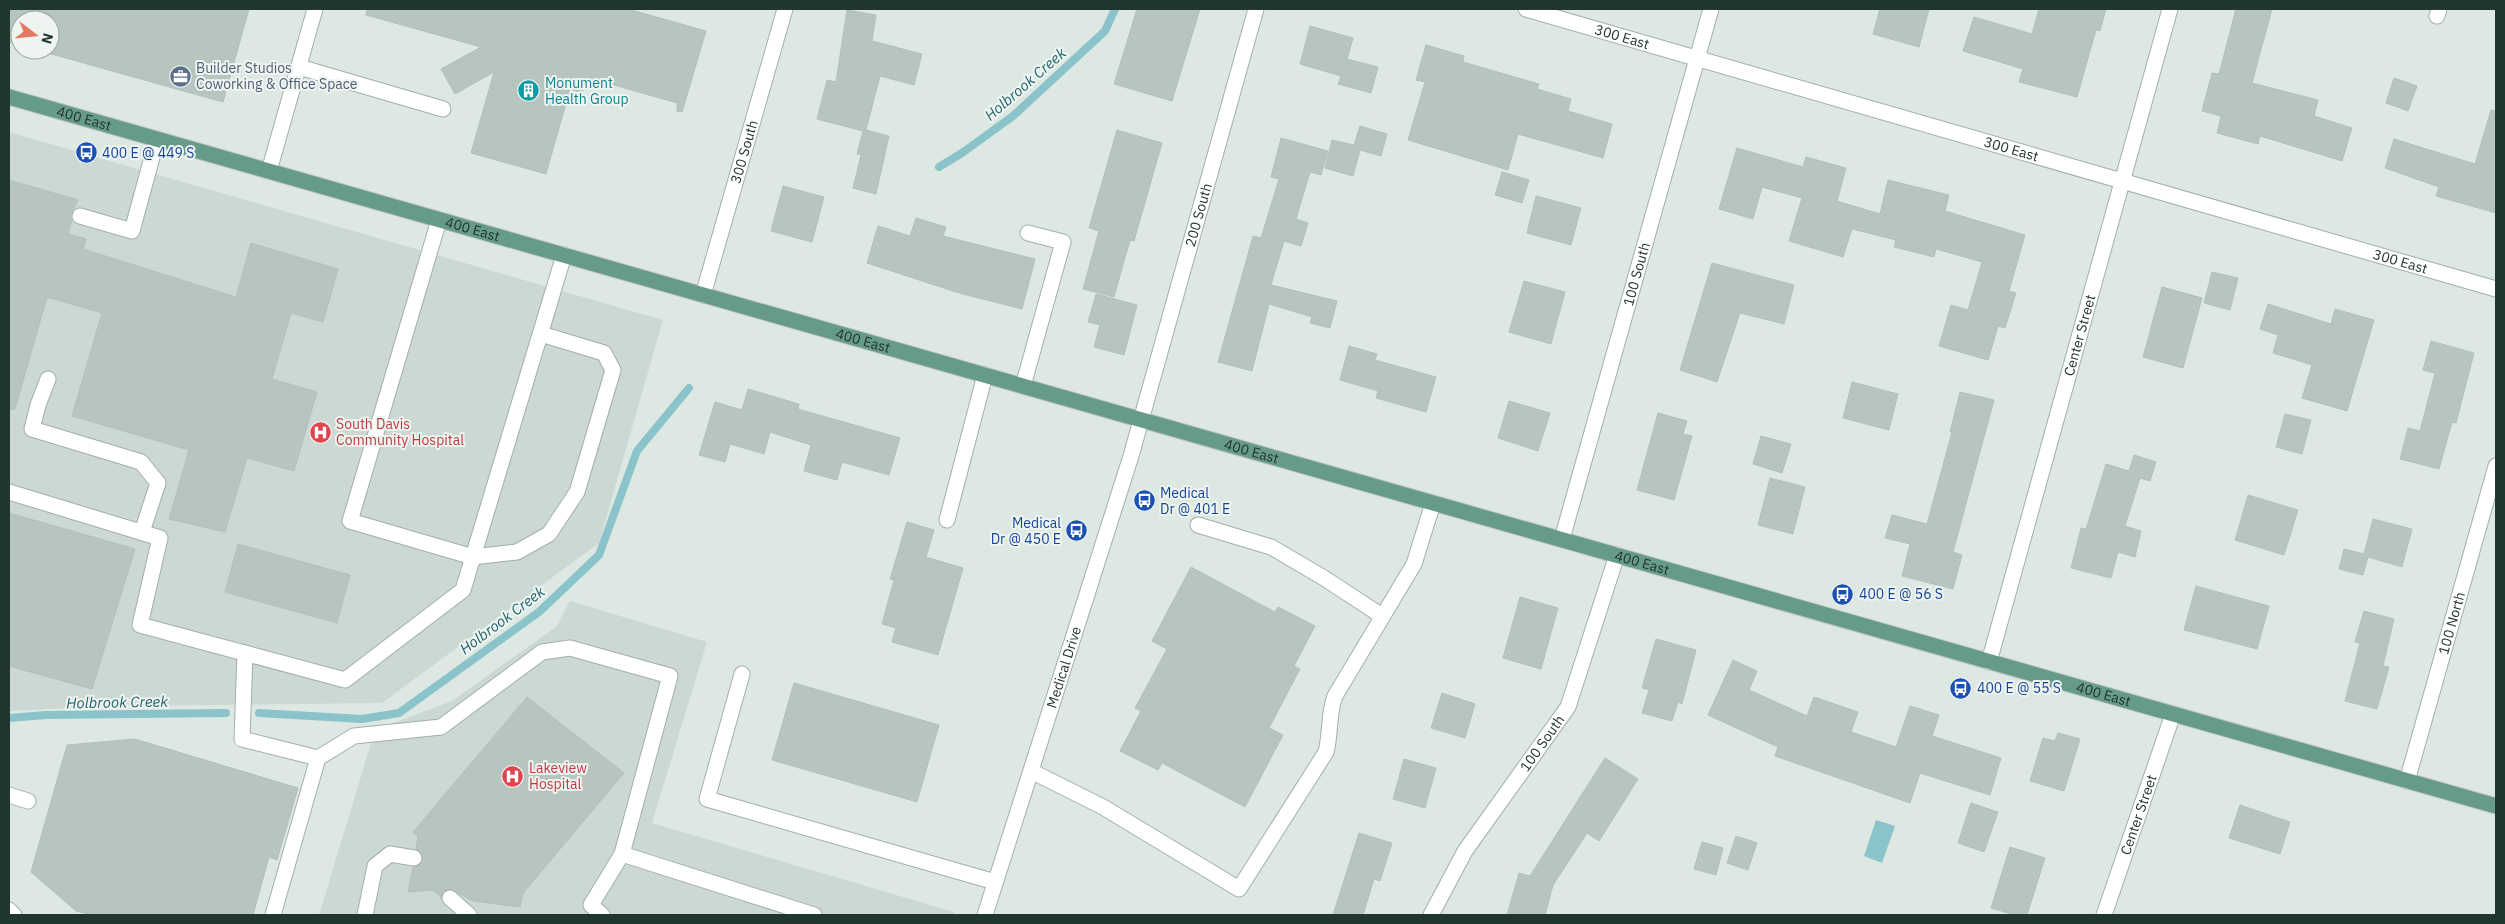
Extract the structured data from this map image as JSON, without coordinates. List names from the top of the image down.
{
  "streets": {
    "main road": ["400 East"],
    "street": [
      "300 East",
      "300 South",
      "200 South",
      "100 South",
      "Center Street",
      "100 North",
      "Medical Drive"
    ]
  },
  "crossings": [
    ["300 East", "100 South"],
    ["300 East", "Center Street"],
    ["400 East", "300 South"],
    ["400 East", "200 South"],
    ["400 East", "100 South"],
    ["400 East", "Center Street"],
    ["400 East", "100 North"],
    ["400 East", "Medical Drive"],
    ["200 South", "Medical Drive"]
  ],
  "water": ["Holbrook Creek"],
  "places": {
    "office": ["Builder Studios Coworking & Office Space"],
    "building": ["Monument Health Group"],
    "bus stop": [
      "400 E @ 449 S",
      "Medical Dr @ 401 E",
      "Medical Dr @ 450 E",
      "400 E @ 56 S",
      "400 E @ 55 S"
    ],
    "hospital": ["South Davis Community Hospital", "Lakeview Hospital"]
  },
  "north": "right"
}
